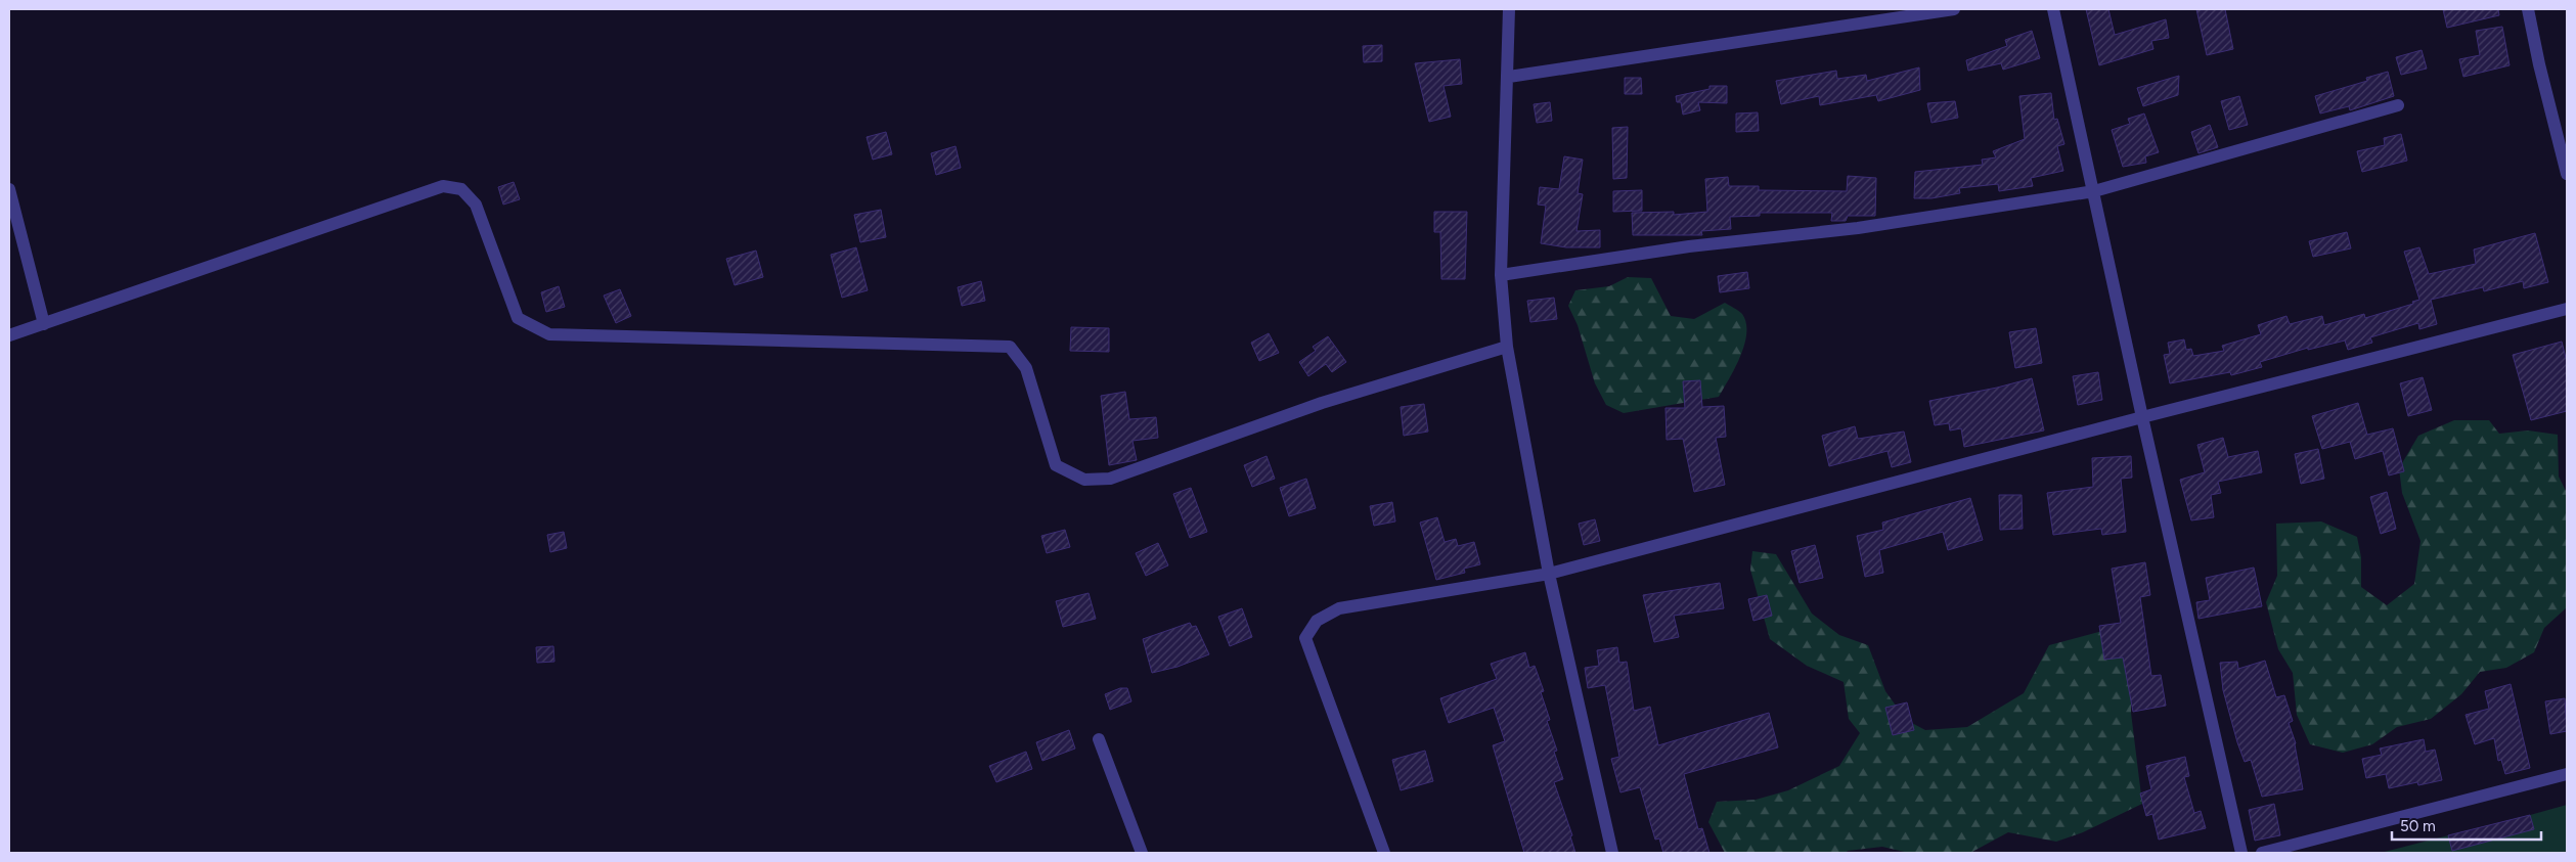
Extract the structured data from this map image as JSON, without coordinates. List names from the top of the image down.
{
  "scale_bar": "50 m"
}
